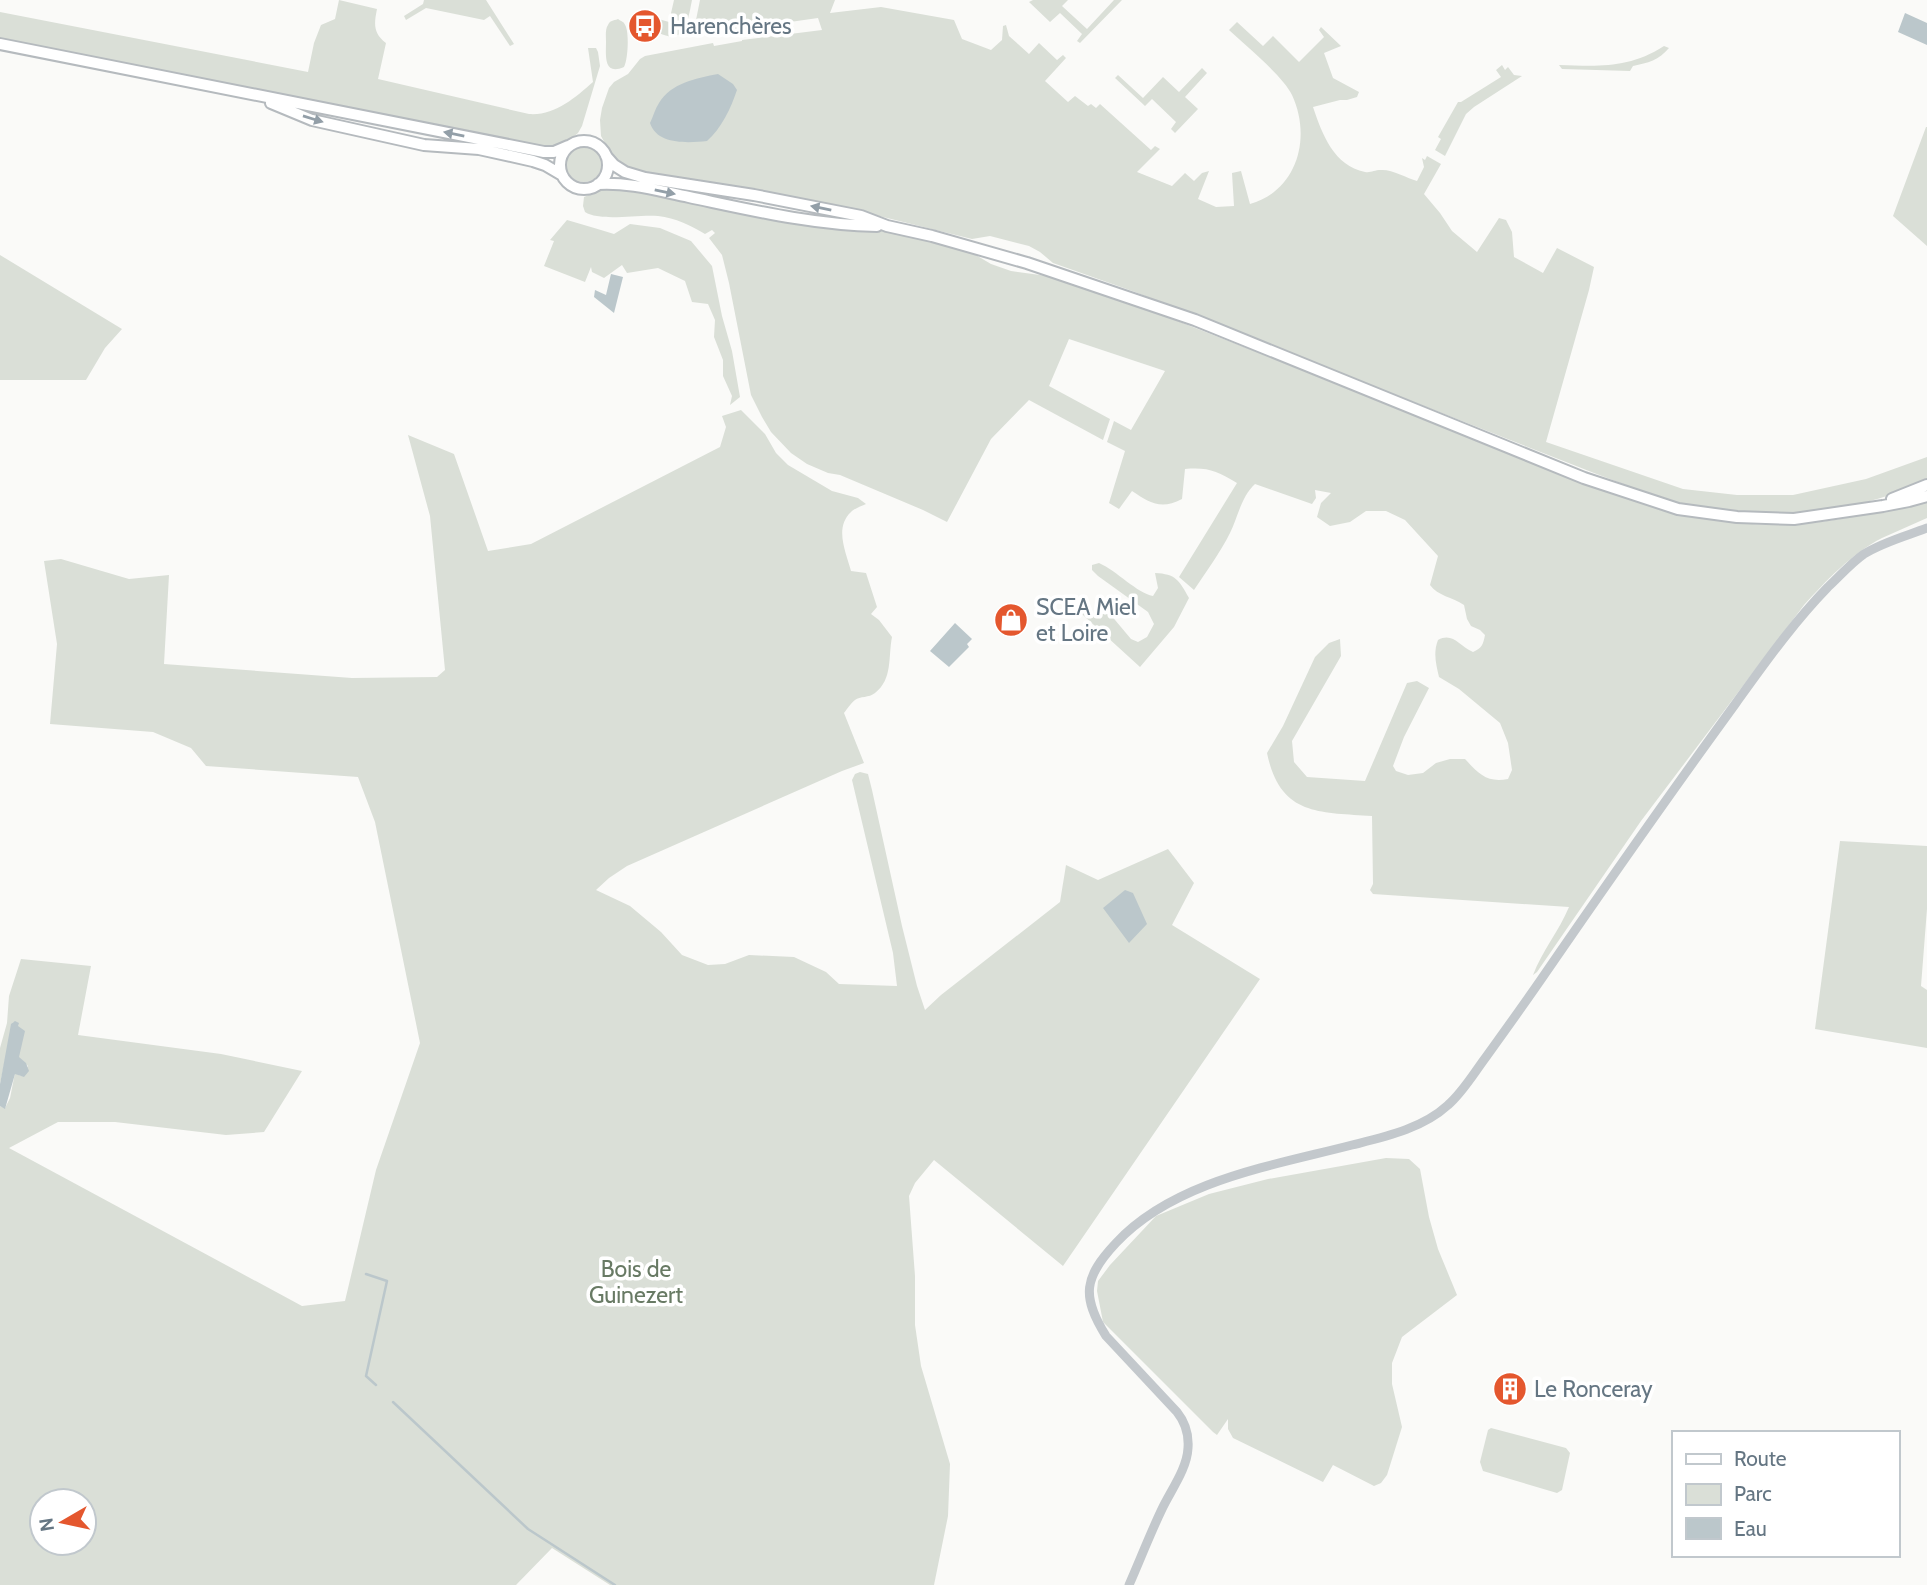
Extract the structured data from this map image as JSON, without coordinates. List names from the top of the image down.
{
  "parks": ["Bois de Guinezert"],
  "places": {
    "bus stop": ["Harenchères"],
    "shop": ["SCEA Miel et Loire"],
    "building": ["Le Ronceray"]
  },
  "legend": ["Route", "Parc", "Eau"],
  "north": "left"
}
